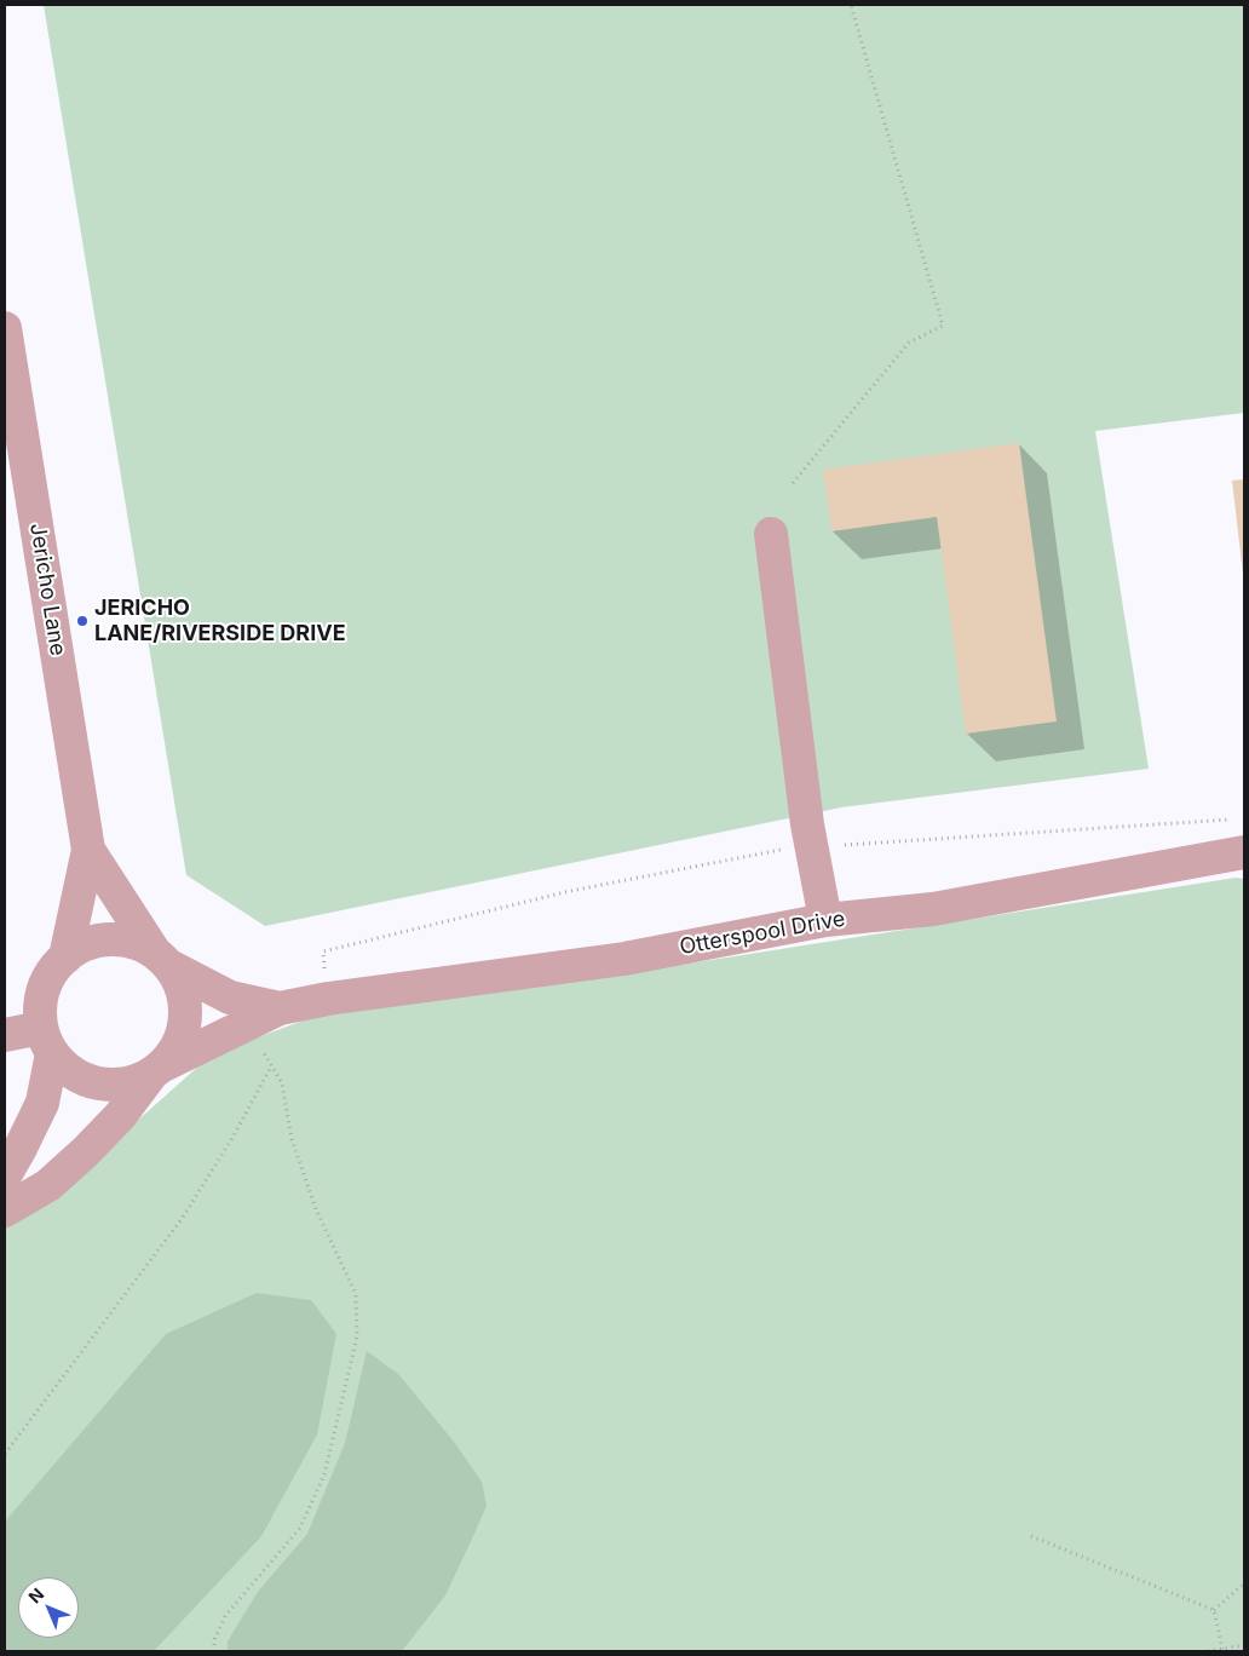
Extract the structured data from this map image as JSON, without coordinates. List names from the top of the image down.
{
  "streets": {
    "street": ["Jericho Lane", "Otterspool Drive"]
  },
  "crossings": [
    ["Jericho Lane", "Otterspool Drive"]
  ],
  "places": ["JERICHO LANE/RIVERSIDE DRIVE"],
  "north": "top left"
}
